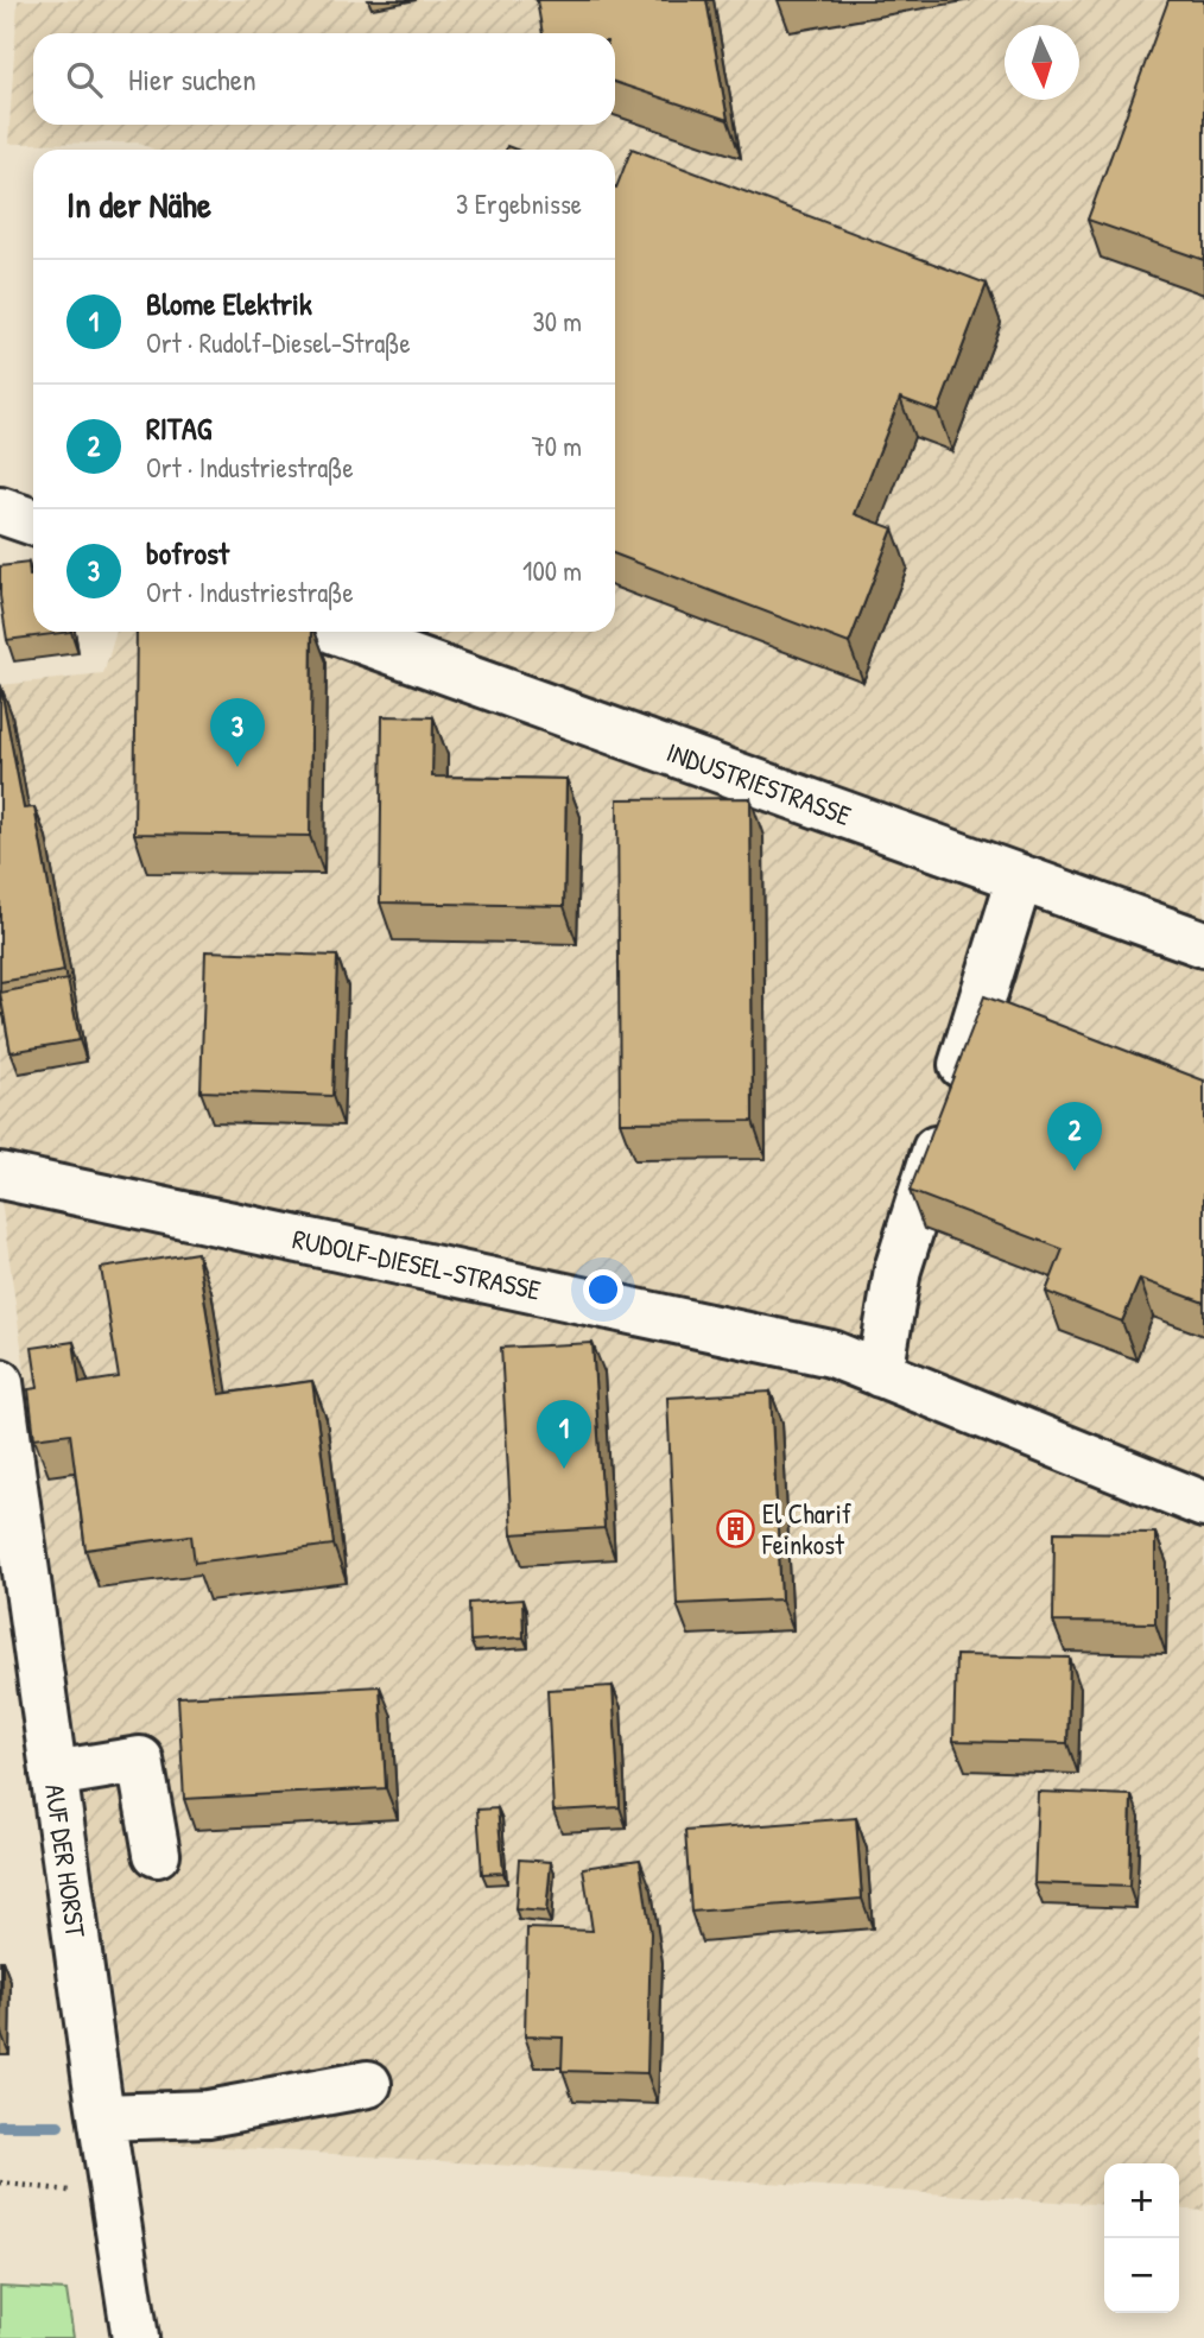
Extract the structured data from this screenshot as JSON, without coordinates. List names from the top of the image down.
{
  "streets": {
    "street": ["INDUSTRIESTRASSE", "RUDOLF-DIESEL-STRASSE", "AUF DER HORST"]
  },
  "places": {
    "building": ["El Charif Feinkost"]
  },
  "north": "bottom",
  "page": {
    "search": "Hier suchen",
    "heading": ["In der Nähe", "3 Ergebnisse"],
    "list": [
      {
        "mark": "1",
        "name": "Blome Elektrik",
        "note": "Ort · Rudolf-Diesel-Straße",
        "value": "30 m"
      },
      {
        "mark": "2",
        "name": "RITAG",
        "note": "Ort · Industriestraße",
        "value": "70 m"
      },
      {
        "mark": "3",
        "name": "bofrost",
        "note": "Ort · Industriestraße",
        "value": "100 m"
      }
    ],
    "pins": ["3", "2", "1"],
    "map_buttons": ["+", "−"]
  }
}
